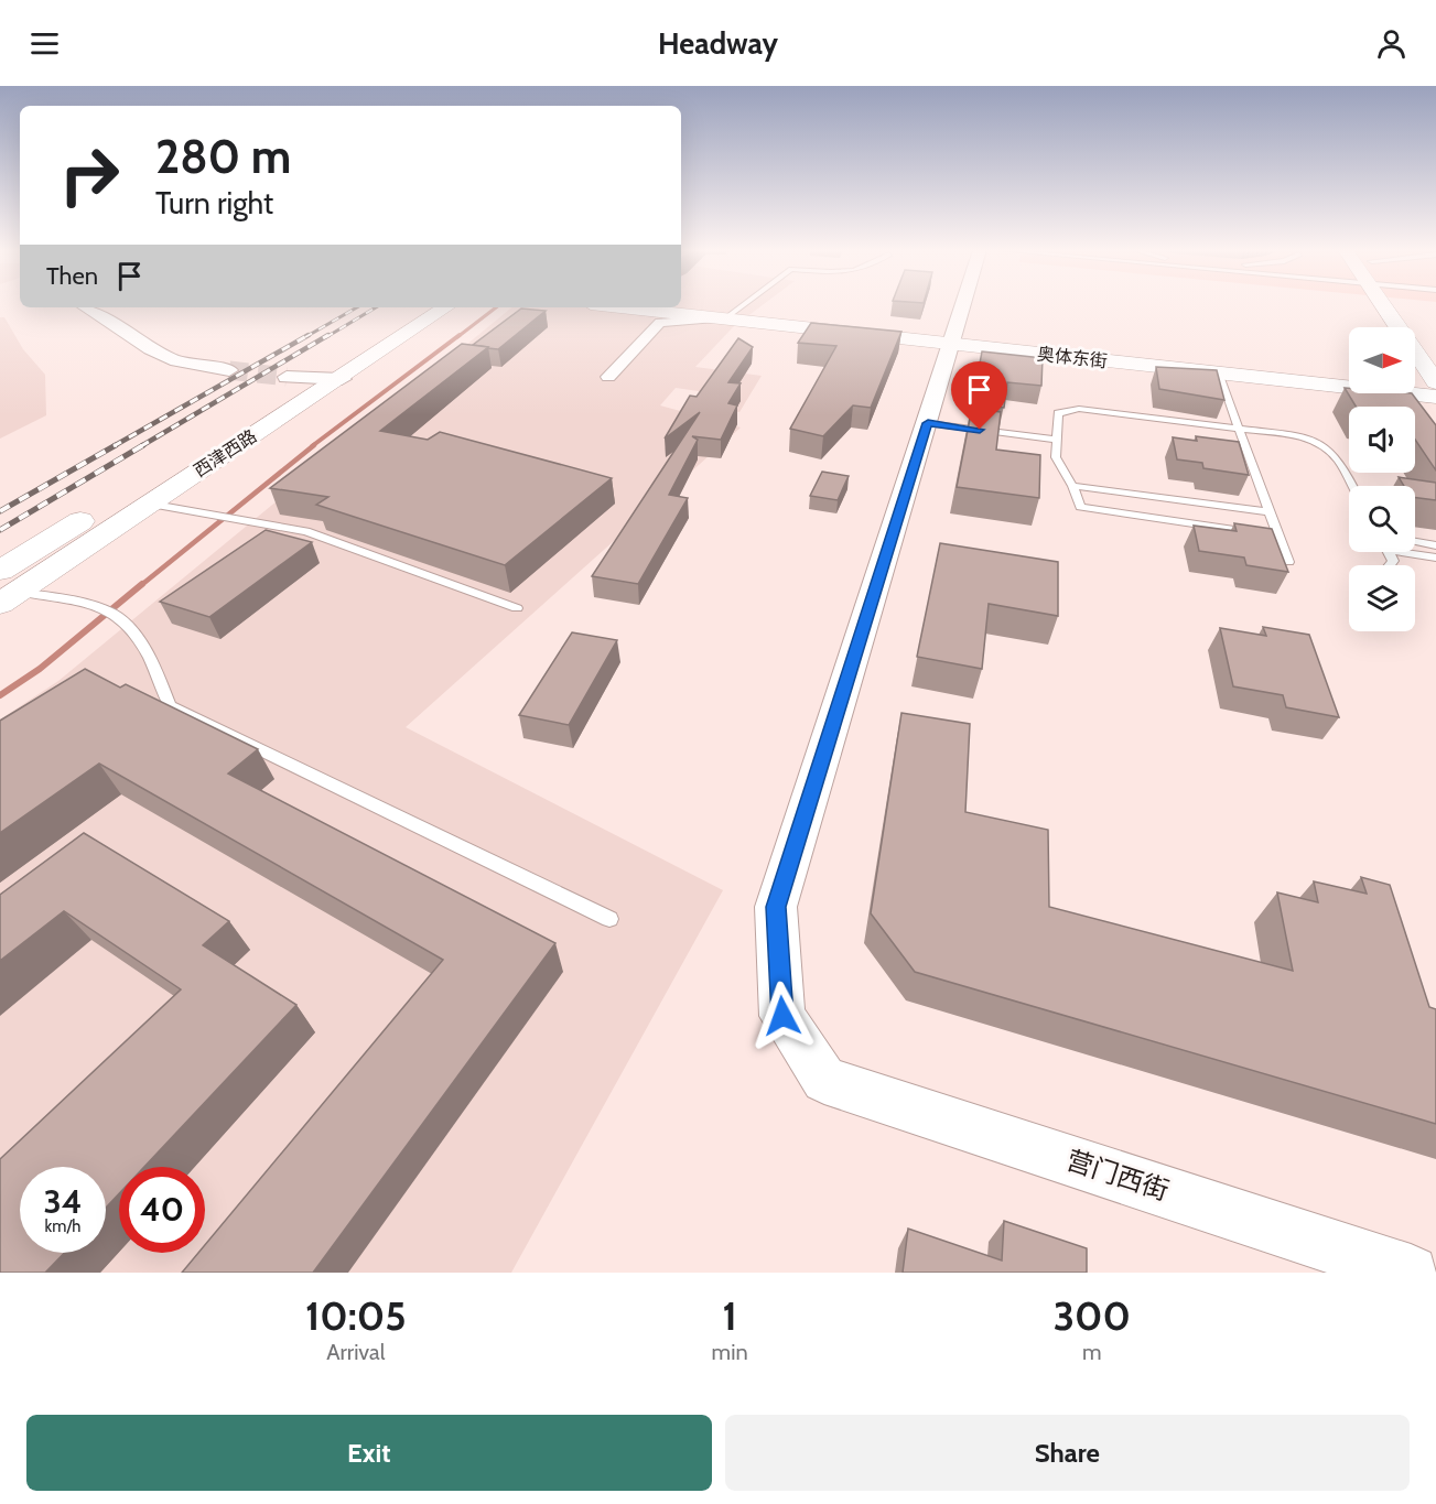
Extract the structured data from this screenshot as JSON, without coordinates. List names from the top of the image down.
{
  "streets": {
    "main road": ["奥体东街", "西津西路"],
    "street": ["营门西街"]
  },
  "north": "right",
  "page": {
    "header": "Headway",
    "turn": ["280 m", "Turn right"],
    "then": "Then",
    "speed": "34 km/h",
    "limit": "40",
    "eta": [
      "10:05",
      "Arrival",
      "1",
      "min",
      "300",
      "m"
    ],
    "buttons": ["Exit", "Share"]
  }
}
